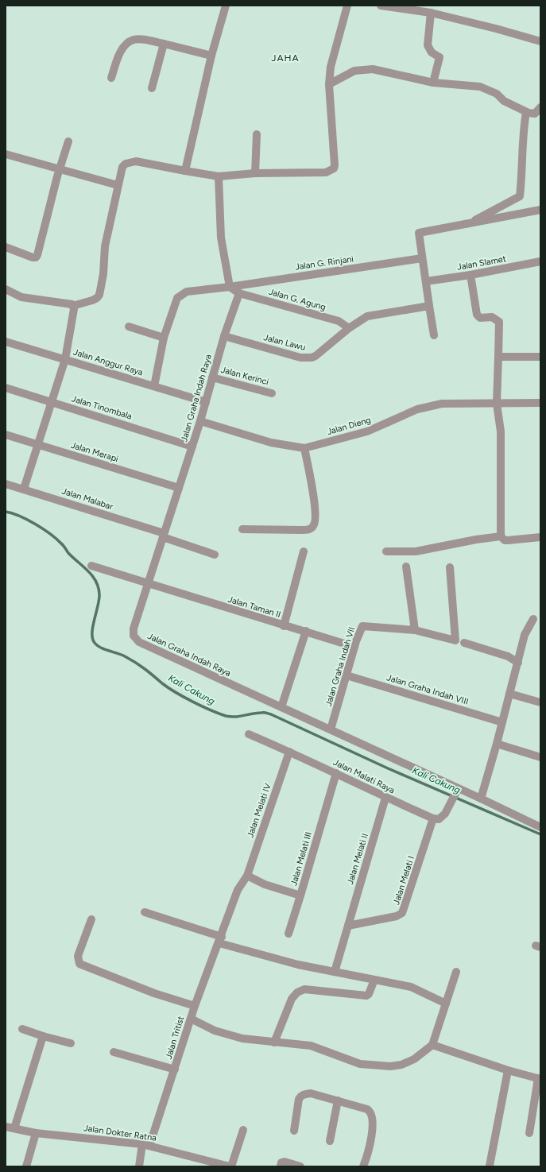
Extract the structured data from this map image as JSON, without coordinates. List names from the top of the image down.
{
  "streets": {
    "street": [
      "Jalan G. Rinjani",
      "Jalan Slamet",
      "Jalan G. Agung",
      "Jalan Lawu",
      "Jalan Anggur Raya",
      "Jalan Kerinci",
      "Jalan Graha Indah Raya",
      "Jalan Tinombala",
      "Jalan Dieng",
      "Jalan Merapi",
      "Jalan Malabar",
      "Jalan Taman II",
      "Jalan Graha Indah VII",
      "Jalan Graha Indah VIII",
      "Jalan Malati Raya",
      "Jalan Melati IV",
      "Jalan Melati III",
      "Jalan Melati II",
      "Jalan Melati I",
      "Jalan Tritist",
      "Jalan Dokter Ratna"
    ]
  },
  "crossings": [
    ["Jalan G. Rinjani", "Jalan Anggur Raya"],
    ["Jalan G. Agung", "Jalan Lawu"],
    ["Jalan G. Agung", "Jalan Graha Indah Raya"],
    ["Jalan Lawu", "Jalan Graha Indah Raya"],
    ["Jalan Anggur Raya", "Jalan Graha Indah Raya"],
    ["Jalan Kerinci", "Jalan Graha Indah Raya"],
    ["Jalan Graha Indah Raya", "Jalan Tinombala"],
    ["Jalan Graha Indah Raya", "Jalan Dieng"],
    ["Jalan Graha Indah Raya", "Jalan Merapi"],
    ["Jalan Graha Indah Raya", "Jalan Malabar"],
    ["Jalan Graha Indah Raya", "Jalan Taman II"],
    ["Jalan Graha Indah Raya", "Jalan Graha Indah VII"],
    ["Jalan Taman II", "Jalan Graha Indah VII"],
    ["Jalan Graha Indah VII", "Jalan Graha Indah VIII"],
    ["Jalan Malati Raya", "Jalan Melati IV"],
    ["Jalan Malati Raya", "Jalan Melati III"],
    ["Jalan Malati Raya", "Jalan Melati II"],
    ["Jalan Malati Raya", "Jalan Melati I"],
    ["Jalan Melati IV", "Jalan Melati III"],
    ["Jalan Melati IV", "Jalan Tritist"],
    ["Jalan Melati II", "Jalan Melati I"],
    ["Jalan Tritist", "Jalan Dokter Ratna"]
  ],
  "districts": ["JAHA"],
  "water": ["Kali Cakung"]
}
